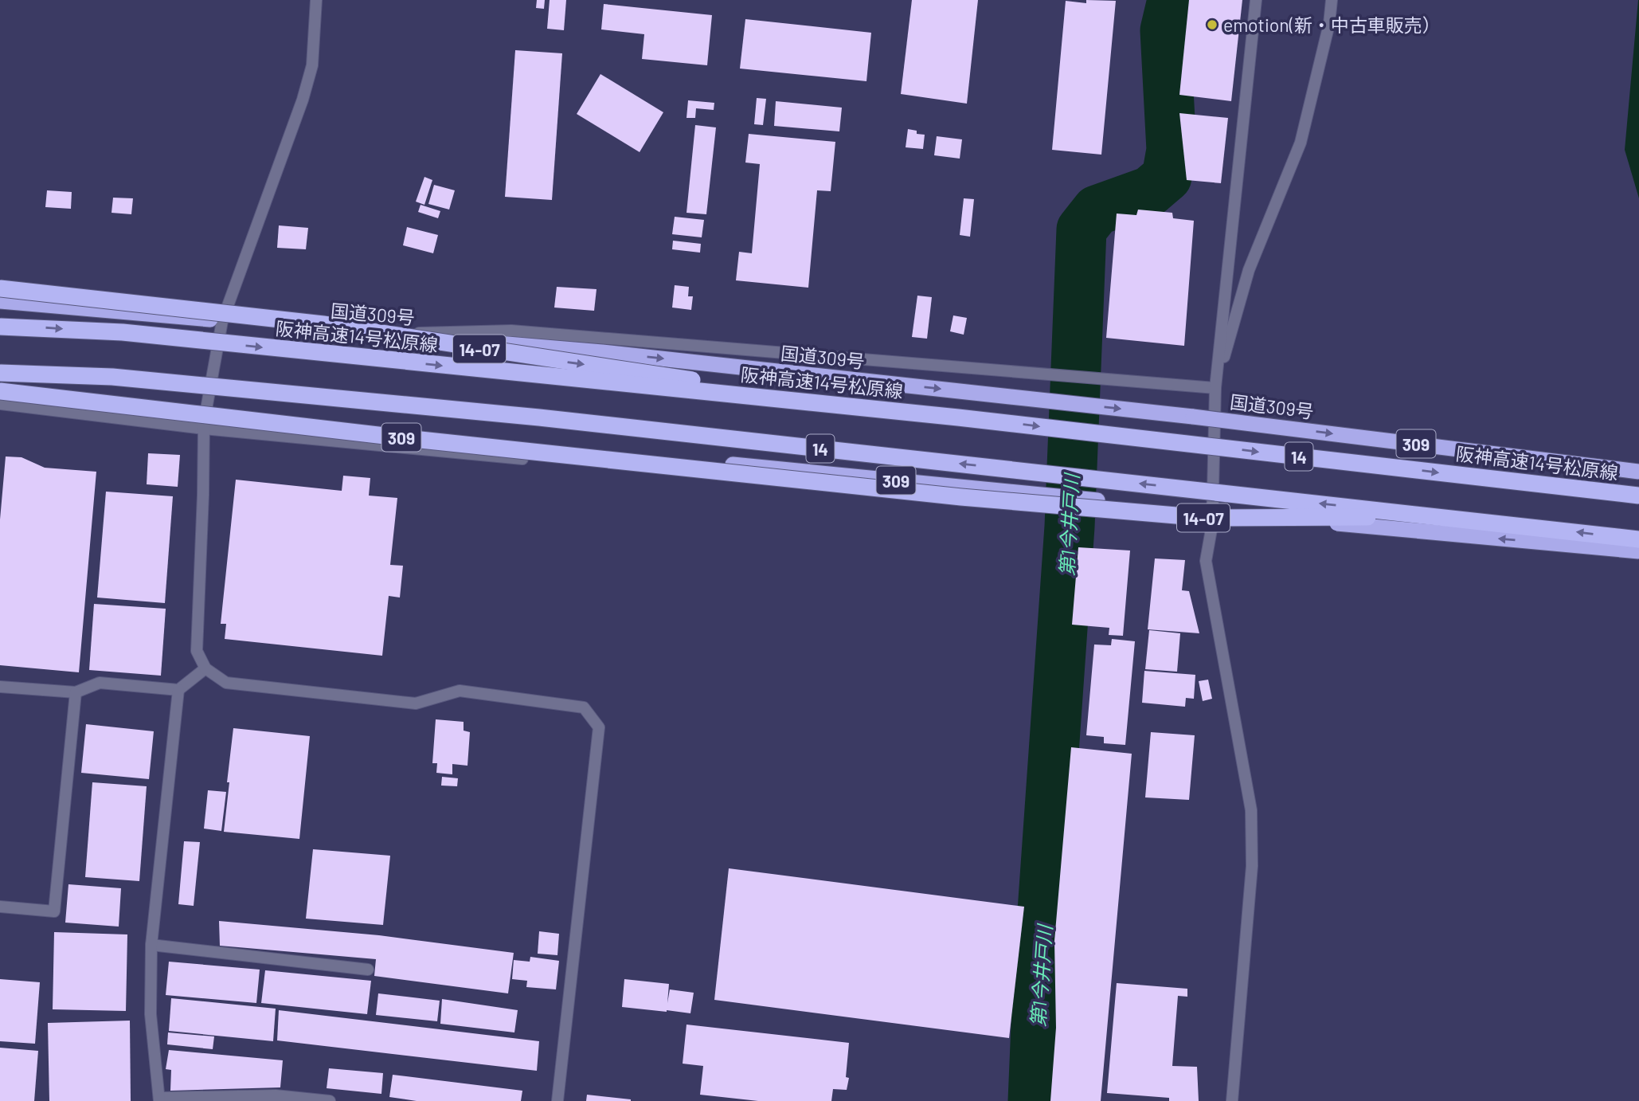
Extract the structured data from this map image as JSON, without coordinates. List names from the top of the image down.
{
  "streets": {
    "highway": [
      "国道309号",
      "阪神高速14号松原線",
      "14-07",
      "309",
      "14"
    ]
  },
  "crossings": [
    ["阪神高速14号松原線", "14-07"],
    ["14-07", "14"]
  ],
  "water": ["第1今井戸川"],
  "places": ["emotion(新・中古車販売）"]
}
